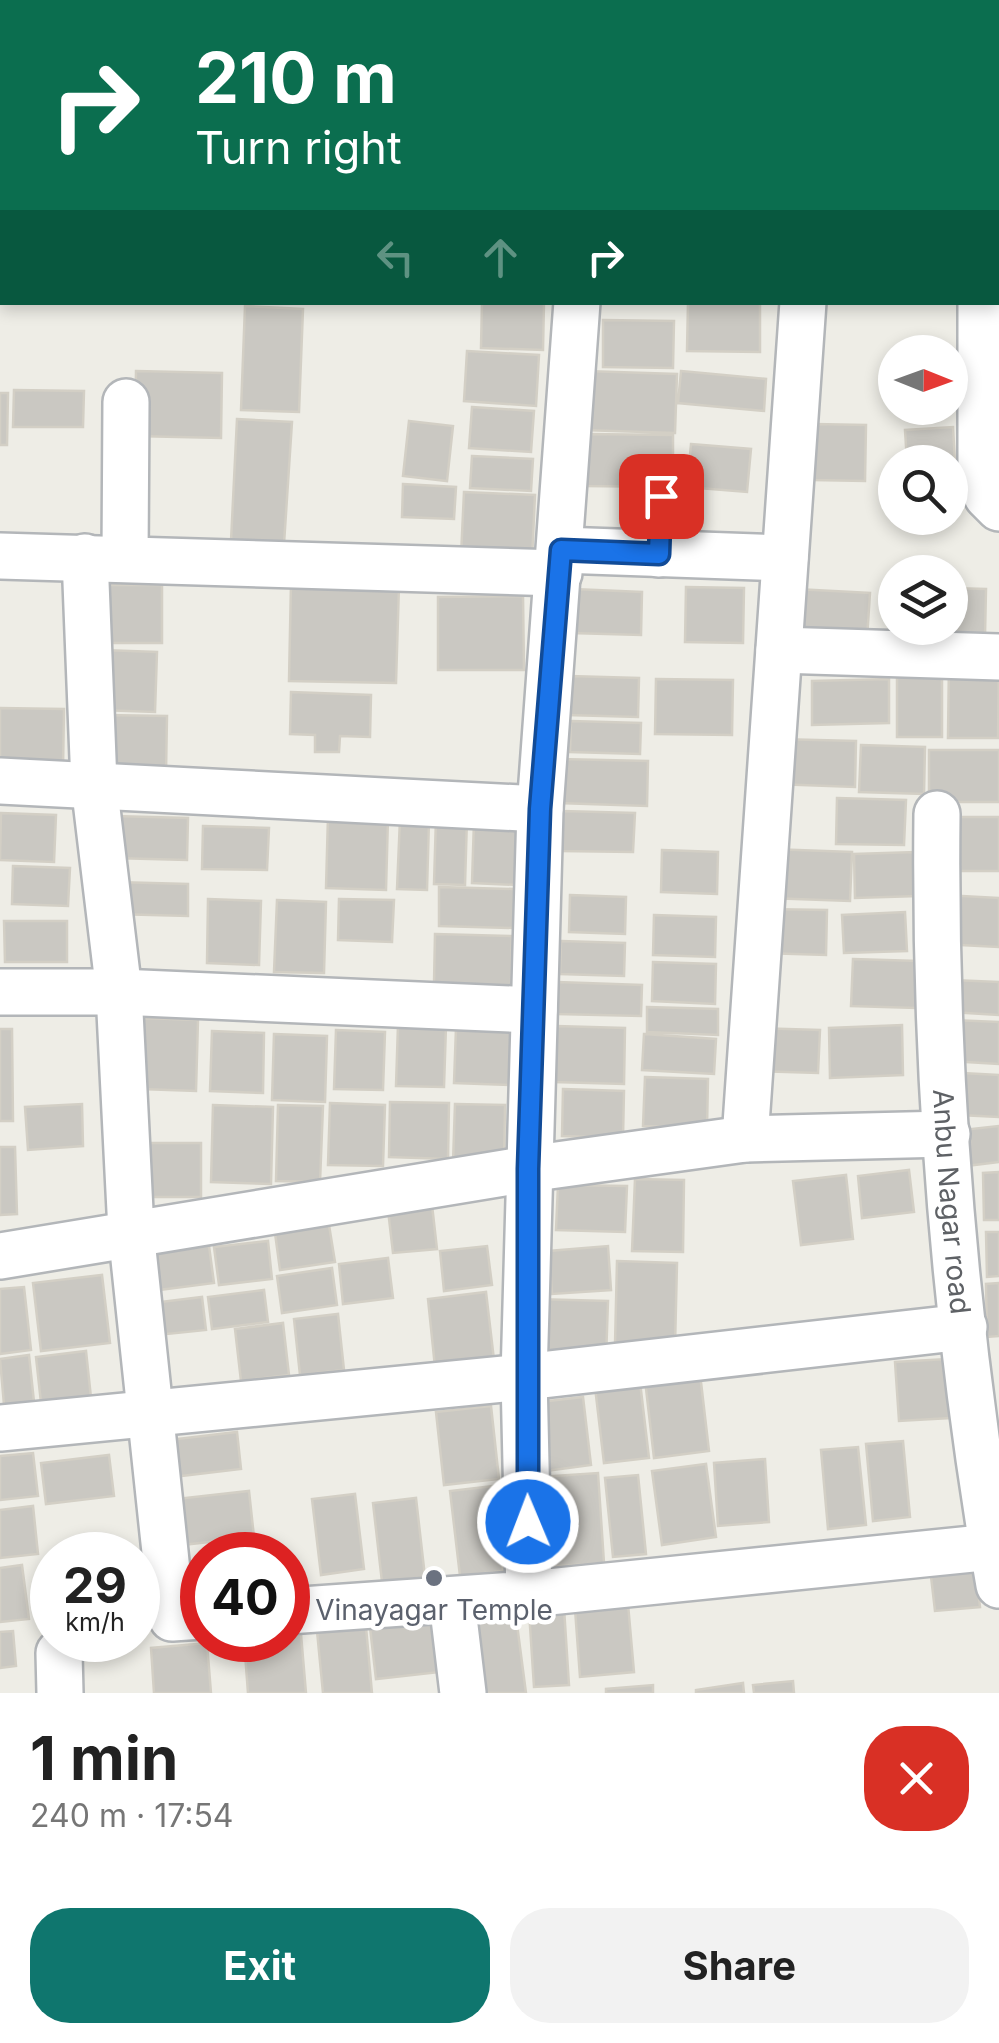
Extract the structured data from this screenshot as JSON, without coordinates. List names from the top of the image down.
{
  "streets": {
    "street": ["Anbu Nagar road"]
  },
  "places": ["Vinayagar Temple"],
  "north": "right",
  "page": {
    "turn": ["210 m", "Turn right"],
    "speed": "29 km/h",
    "limit": "40",
    "heading": ["1 min", "240 m · 17:54"],
    "buttons": ["Exit", "Share"]
  }
}
